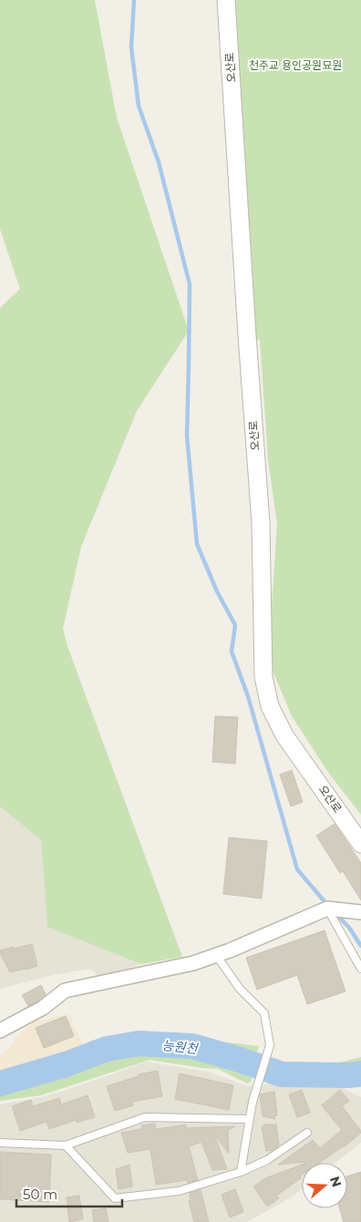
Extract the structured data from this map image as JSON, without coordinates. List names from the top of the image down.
{
  "streets": {
    "street": ["오산로"]
  },
  "water": ["능원천"],
  "parks": ["천주교 용인공원묘원"],
  "scale_bar": "50 m",
  "north": "right"
}
